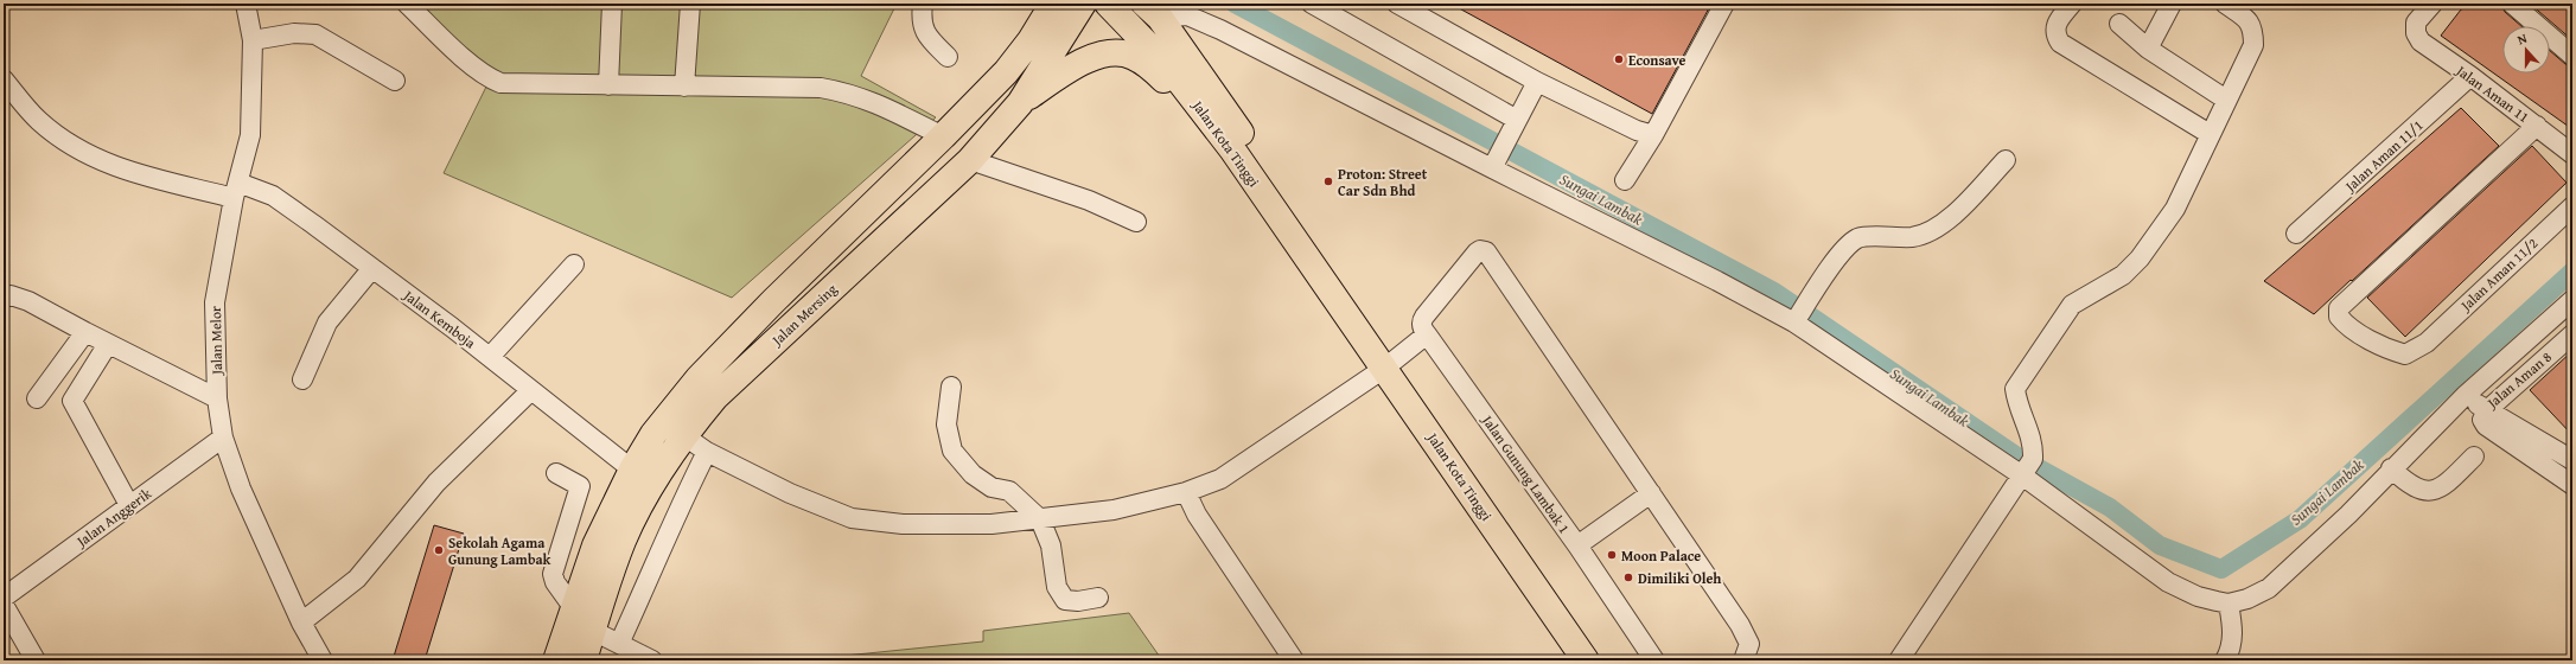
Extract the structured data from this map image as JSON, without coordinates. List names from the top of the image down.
{
  "streets": {
    "highway": ["Jalan Kota Tinggi", "Jalan Mersing"],
    "street": [
      "Jalan Aman 11",
      "Jalan Aman 11/1",
      "Jalan Aman 11/2",
      "Jalan Kemboja",
      "Jalan Melor",
      "Jalan Aman 8",
      "Jalan Gunung Lambak 1",
      "Jalan Anggerik"
    ]
  },
  "crossings": [
    ["Jalan Aman 11", "Jalan Aman 11/1"],
    ["Jalan Aman 11", "Jalan Aman 11/2"],
    ["Jalan Mersing", "Jalan Kemboja"],
    ["Jalan Kemboja", "Jalan Melor"],
    ["Jalan Melor", "Jalan Anggerik"]
  ],
  "water": ["Sungai Lambak"],
  "places": [
    "Econsave",
    "Proton: Street Car Sdn Bhd",
    "Sekolah Agama Gunung Lambak",
    "Moon Palace",
    "Dimiliki Oleh"
  ],
  "north": "top"
}
